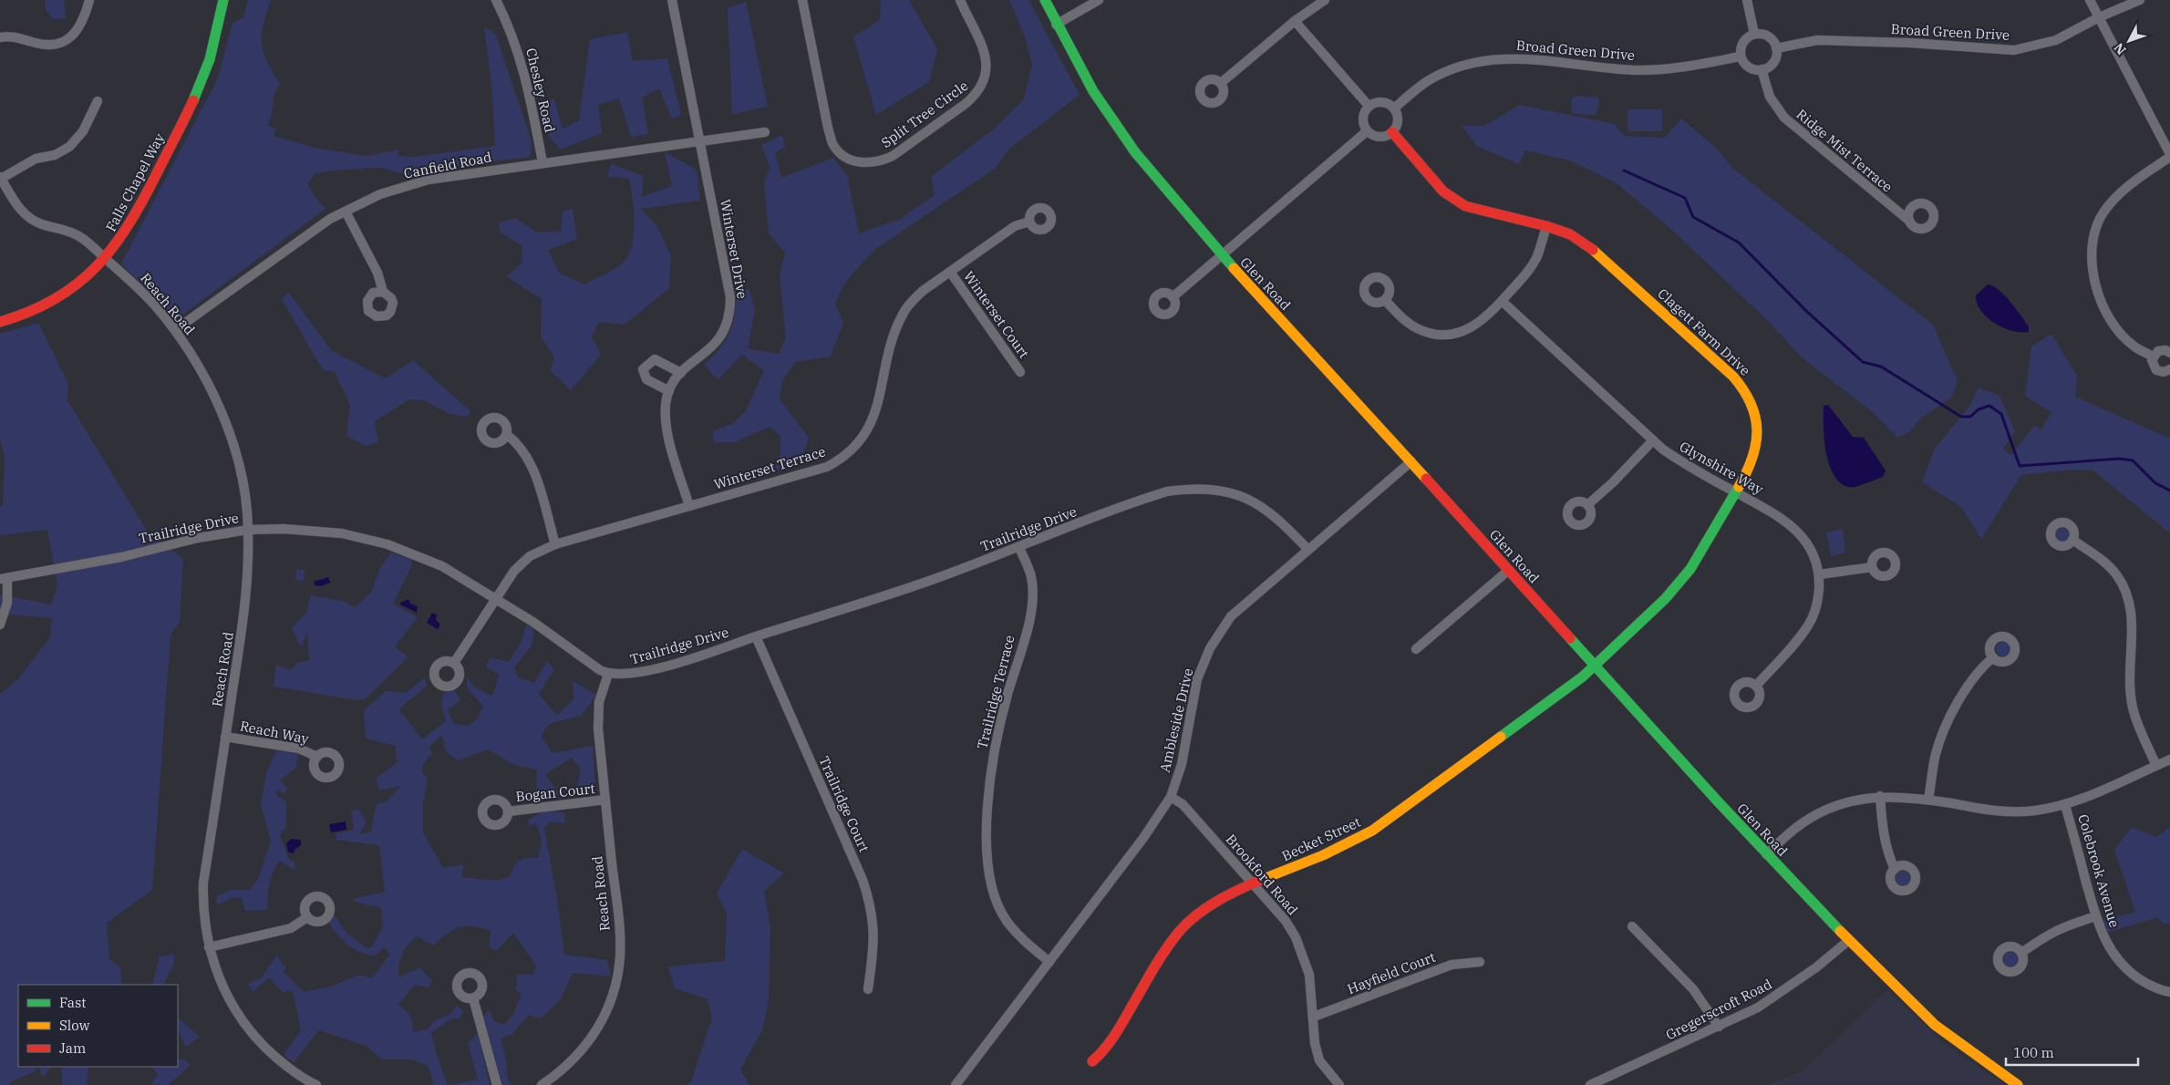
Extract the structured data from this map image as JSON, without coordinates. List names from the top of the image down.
{
  "streets": {
    "street": [
      "Broad Green Drive",
      "Chesley Road",
      "Split Tree Circle",
      "Ridge Mist Terrace",
      "Canfield Road",
      "Falls Chapel Way",
      "Winterset Drive",
      "Glen Road",
      "Reach Road",
      "Winterset Court",
      "Clagett Farm Drive",
      "Winterset Terrace",
      "Glynshire Way",
      "Trailridge Drive",
      "Trailridge Terrace",
      "Ambleside Drive",
      "Reach Way",
      "Bogan Court",
      "Trailridge Court",
      "Becket Street",
      "Colebrook Avenue",
      "Brookford Road",
      "Hayfield Court",
      "Gregerscroft Road"
    ]
  },
  "crossings": [
    ["Broad Green Drive", "Ridge Mist Terrace"],
    ["Broad Green Drive", "Clagett Farm Drive"],
    ["Chesley Road", "Canfield Road"],
    ["Canfield Road", "Winterset Drive"],
    ["Canfield Road", "Reach Road"],
    ["Falls Chapel Way", "Reach Road"],
    ["Winterset Drive", "Winterset Terrace"],
    ["Glen Road", "Clagett Farm Drive"],
    ["Glen Road", "Ambleside Drive"],
    ["Glen Road", "Becket Street"],
    ["Glen Road", "Gregerscroft Road"],
    ["Reach Road", "Trailridge Drive"],
    ["Reach Road", "Reach Way"],
    ["Reach Road", "Bogan Court"],
    ["Winterset Court", "Winterset Terrace"],
    ["Clagett Farm Drive", "Glynshire Way"],
    ["Clagett Farm Drive", "Becket Street"],
    ["Winterset Terrace", "Trailridge Drive"],
    ["Trailridge Drive", "Trailridge Terrace"],
    ["Trailridge Drive", "Ambleside Drive"],
    ["Trailridge Drive", "Trailridge Court"],
    ["Trailridge Terrace", "Ambleside Drive"],
    ["Ambleside Drive", "Brookford Road"],
    ["Becket Street", "Brookford Road"],
    ["Brookford Road", "Hayfield Court"]
  ],
  "legend": ["Fast", "Slow", "Jam"],
  "scale_bar": "100 m",
  "north": "bottom left"
}
